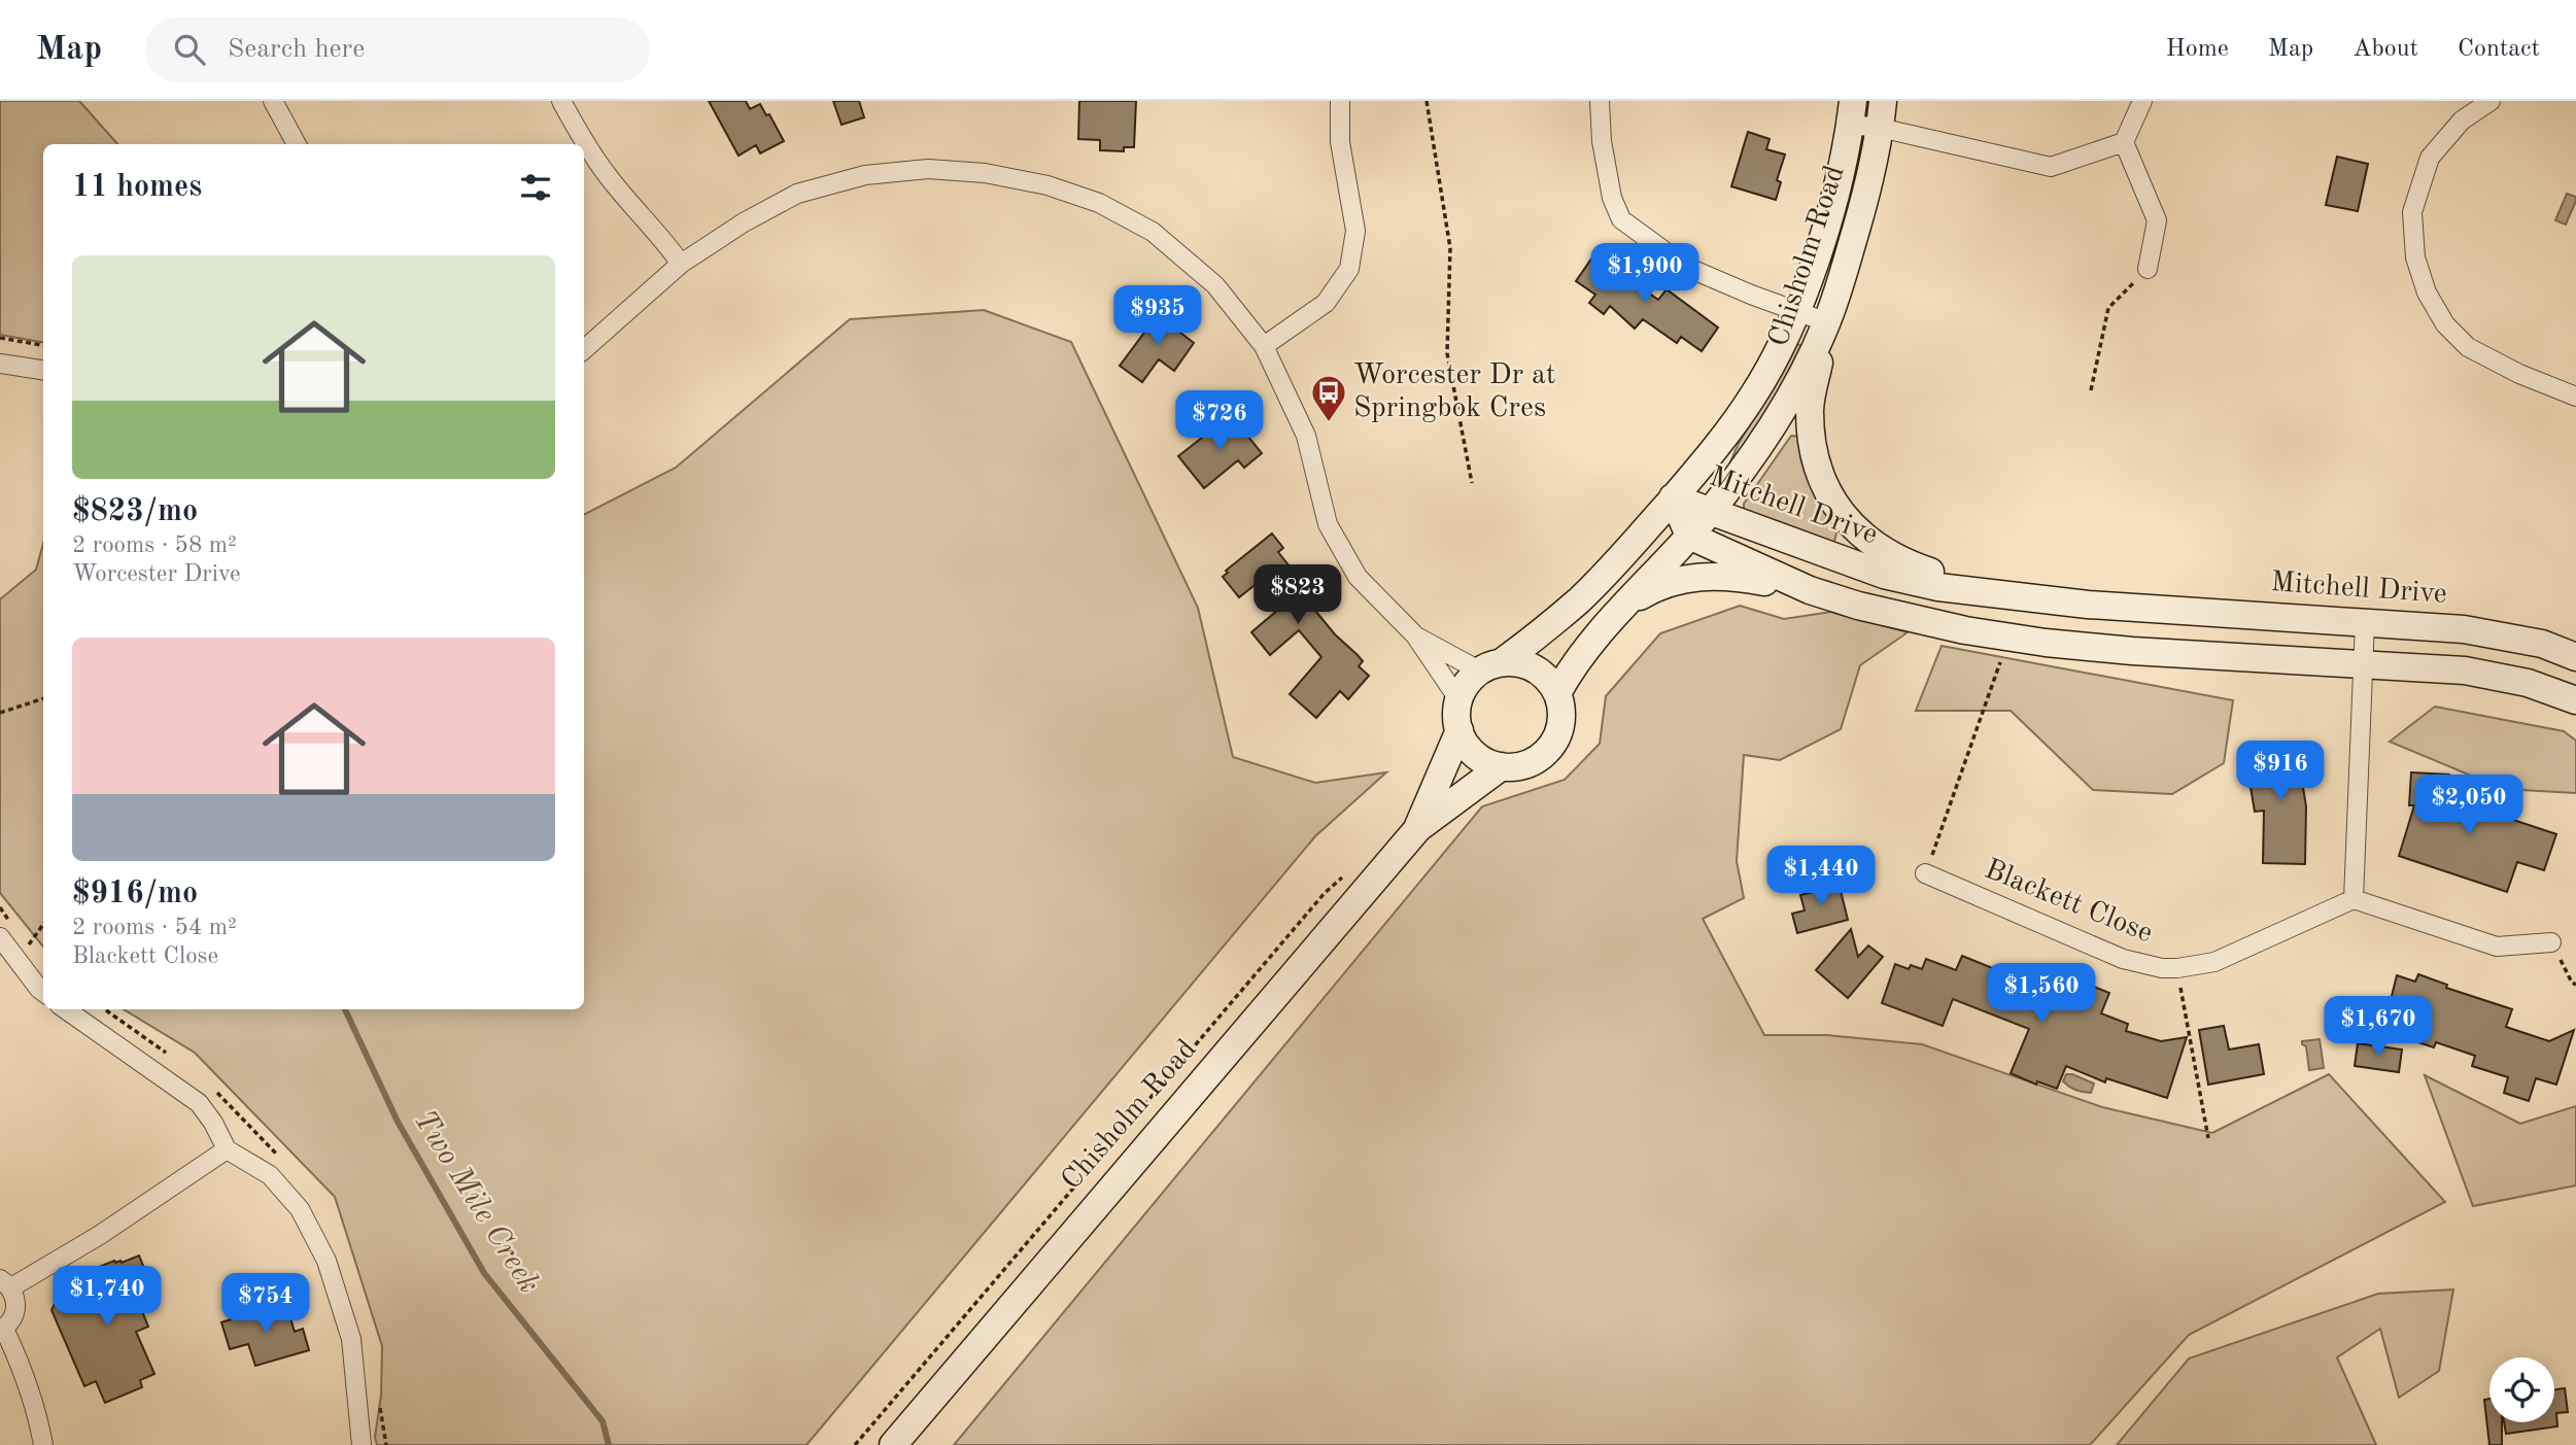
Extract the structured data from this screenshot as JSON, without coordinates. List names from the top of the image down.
{
  "streets": {
    "main road": ["Chisholm Road", "Mitchell Drive"],
    "street": ["Blackett Close"]
  },
  "crossings": [
    ["Chisholm Road", "Mitchell Drive"]
  ],
  "water": ["Two Mile Creek"],
  "places": {
    "bus stop": ["Worcester Dr at Springbok Cres"]
  },
  "page": {
    "header": "Map",
    "search": "Search here",
    "nav": [
      "Home",
      "Map",
      "About",
      "Contact"
    ],
    "heading": "11 homes",
    "list": [
      {
        "name": "$823/mo",
        "note": "2 rooms · 58 m² · Worcester Drive"
      },
      {
        "name": "$916/mo",
        "note": "2 rooms · 54 m² · Blackett Close"
      }
    ],
    "price": [
      "$1,900",
      "$935",
      "$726",
      "$823",
      "$916",
      "$2,050",
      "$1,440",
      "$1,560",
      "$1,670",
      "$1,740",
      "$754"
    ]
  }
}
